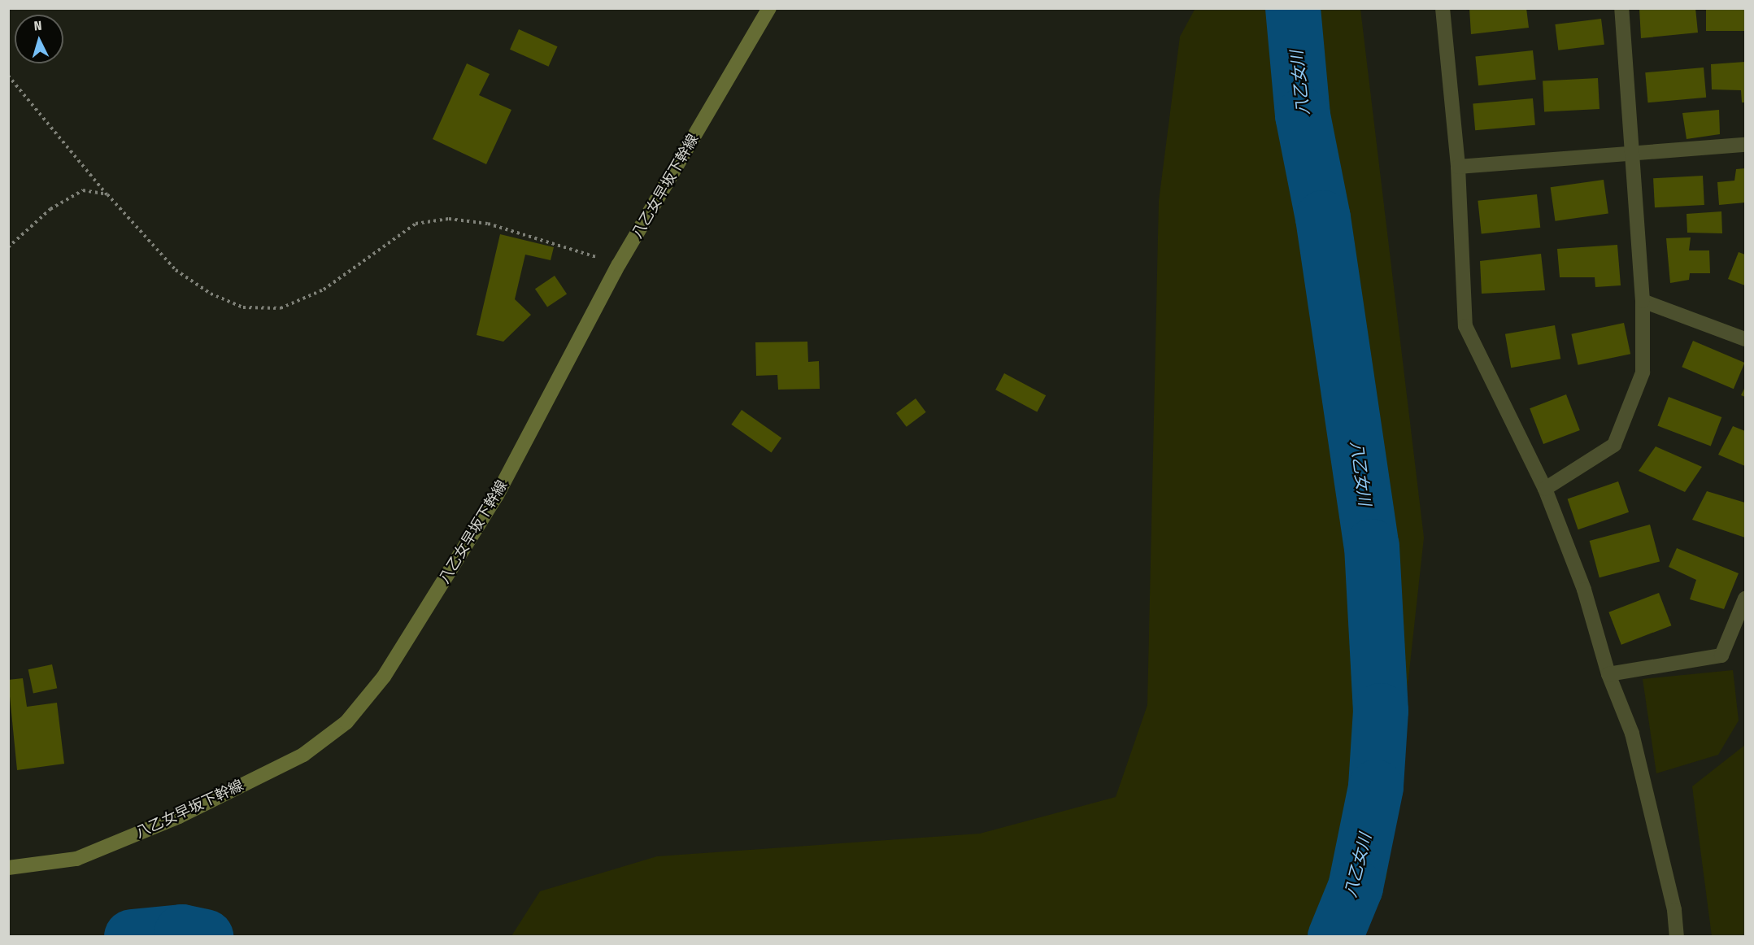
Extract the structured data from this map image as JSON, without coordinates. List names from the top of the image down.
{
  "streets": {
    "street": ["八乙女早坂下幹線"]
  },
  "water": ["八乙女川"],
  "north": "top"
}
